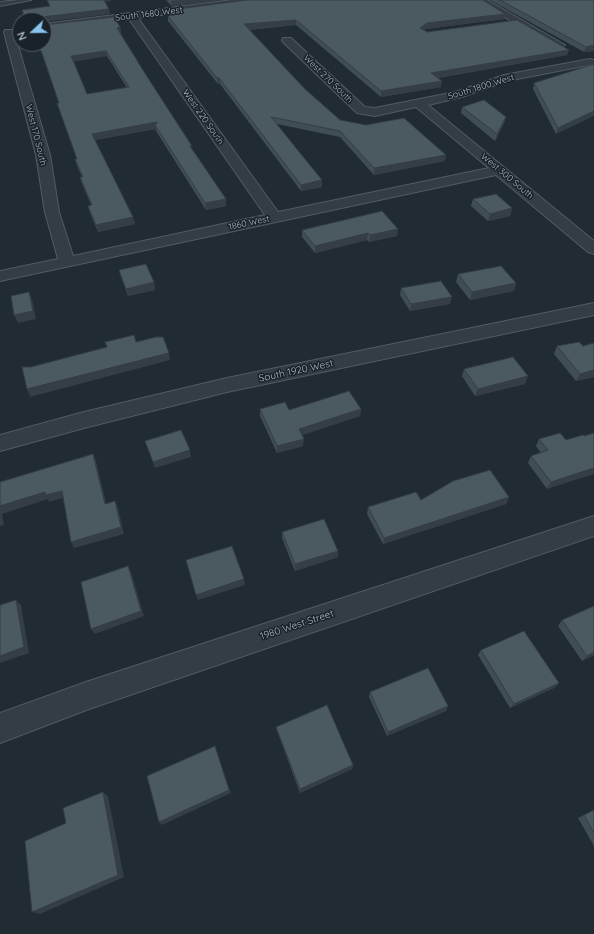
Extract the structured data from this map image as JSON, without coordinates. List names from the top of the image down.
{
  "streets": {
    "street": [
      "South 1680 West",
      "West 270 South",
      "South 1800 West",
      "West 220 South",
      "West 170 South",
      "West 300 South",
      "1860 West",
      "South 1920 West",
      "1980 West Street"
    ]
  },
  "crossings": [
    ["South 1680 West", "West 220 South"],
    ["West 270 South", "South 1800 West"],
    ["West 270 South", "West 300 South"],
    ["South 1800 West", "West 300 South"],
    ["West 220 South", "1860 West"],
    ["West 170 South", "1860 West"],
    ["West 300 South", "1860 West"]
  ],
  "north": "left"
}
